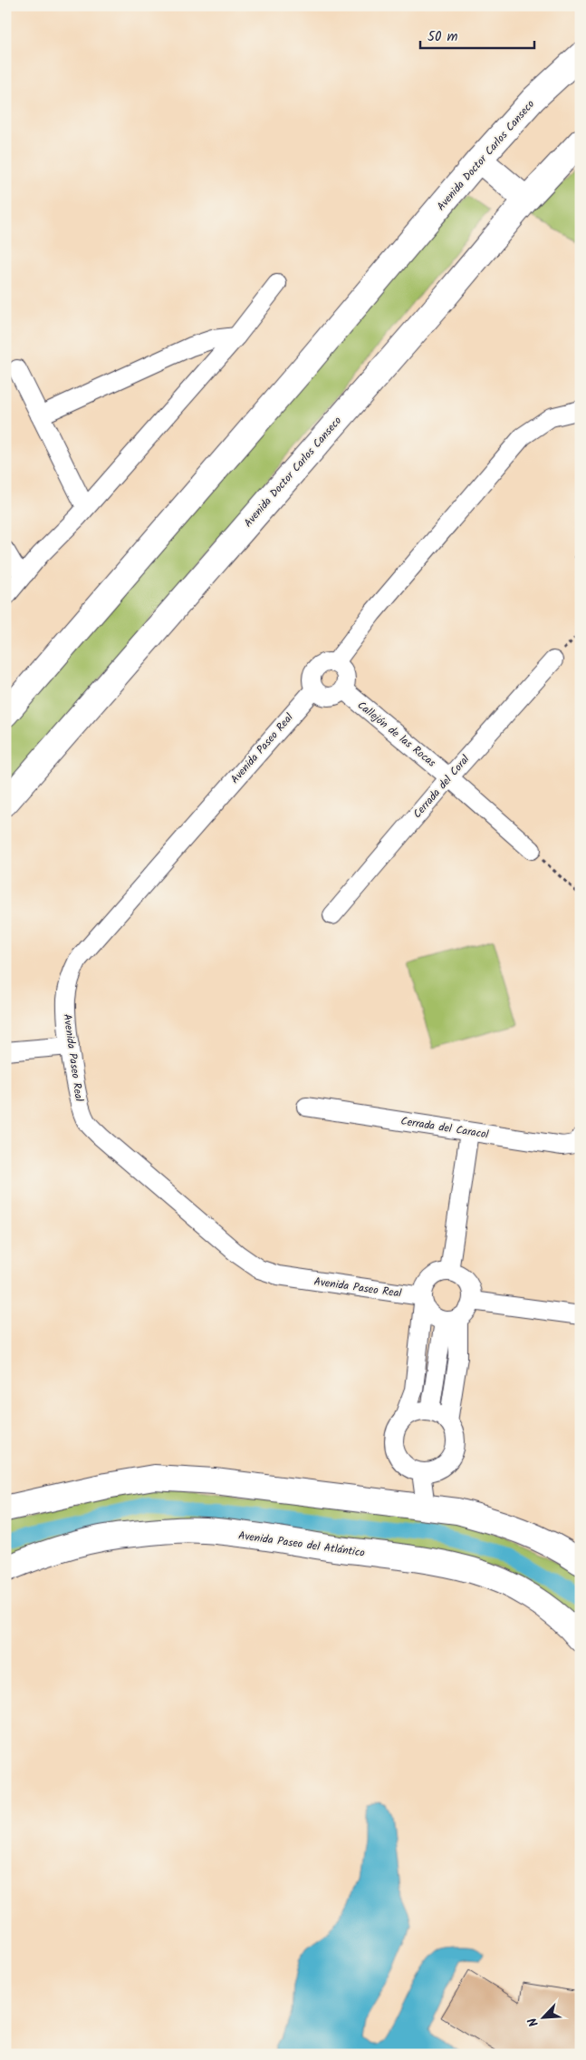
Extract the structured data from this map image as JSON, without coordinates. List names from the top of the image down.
{
  "streets": {
    "main road": ["Avenida Doctor Carlos Canseco", "Avenida Paseo del Atlántico"],
    "street": [
      "Callejón de las Rocas",
      "Avenida Paseo Real",
      "Cerrada del Coral",
      "Cerrada del Caracol"
    ]
  },
  "crossings": [
    ["Callejón de las Rocas", "Avenida Paseo Real"],
    ["Callejón de las Rocas", "Cerrada del Coral"]
  ],
  "scale_bar": "50 m",
  "north": "bottom left"
}
